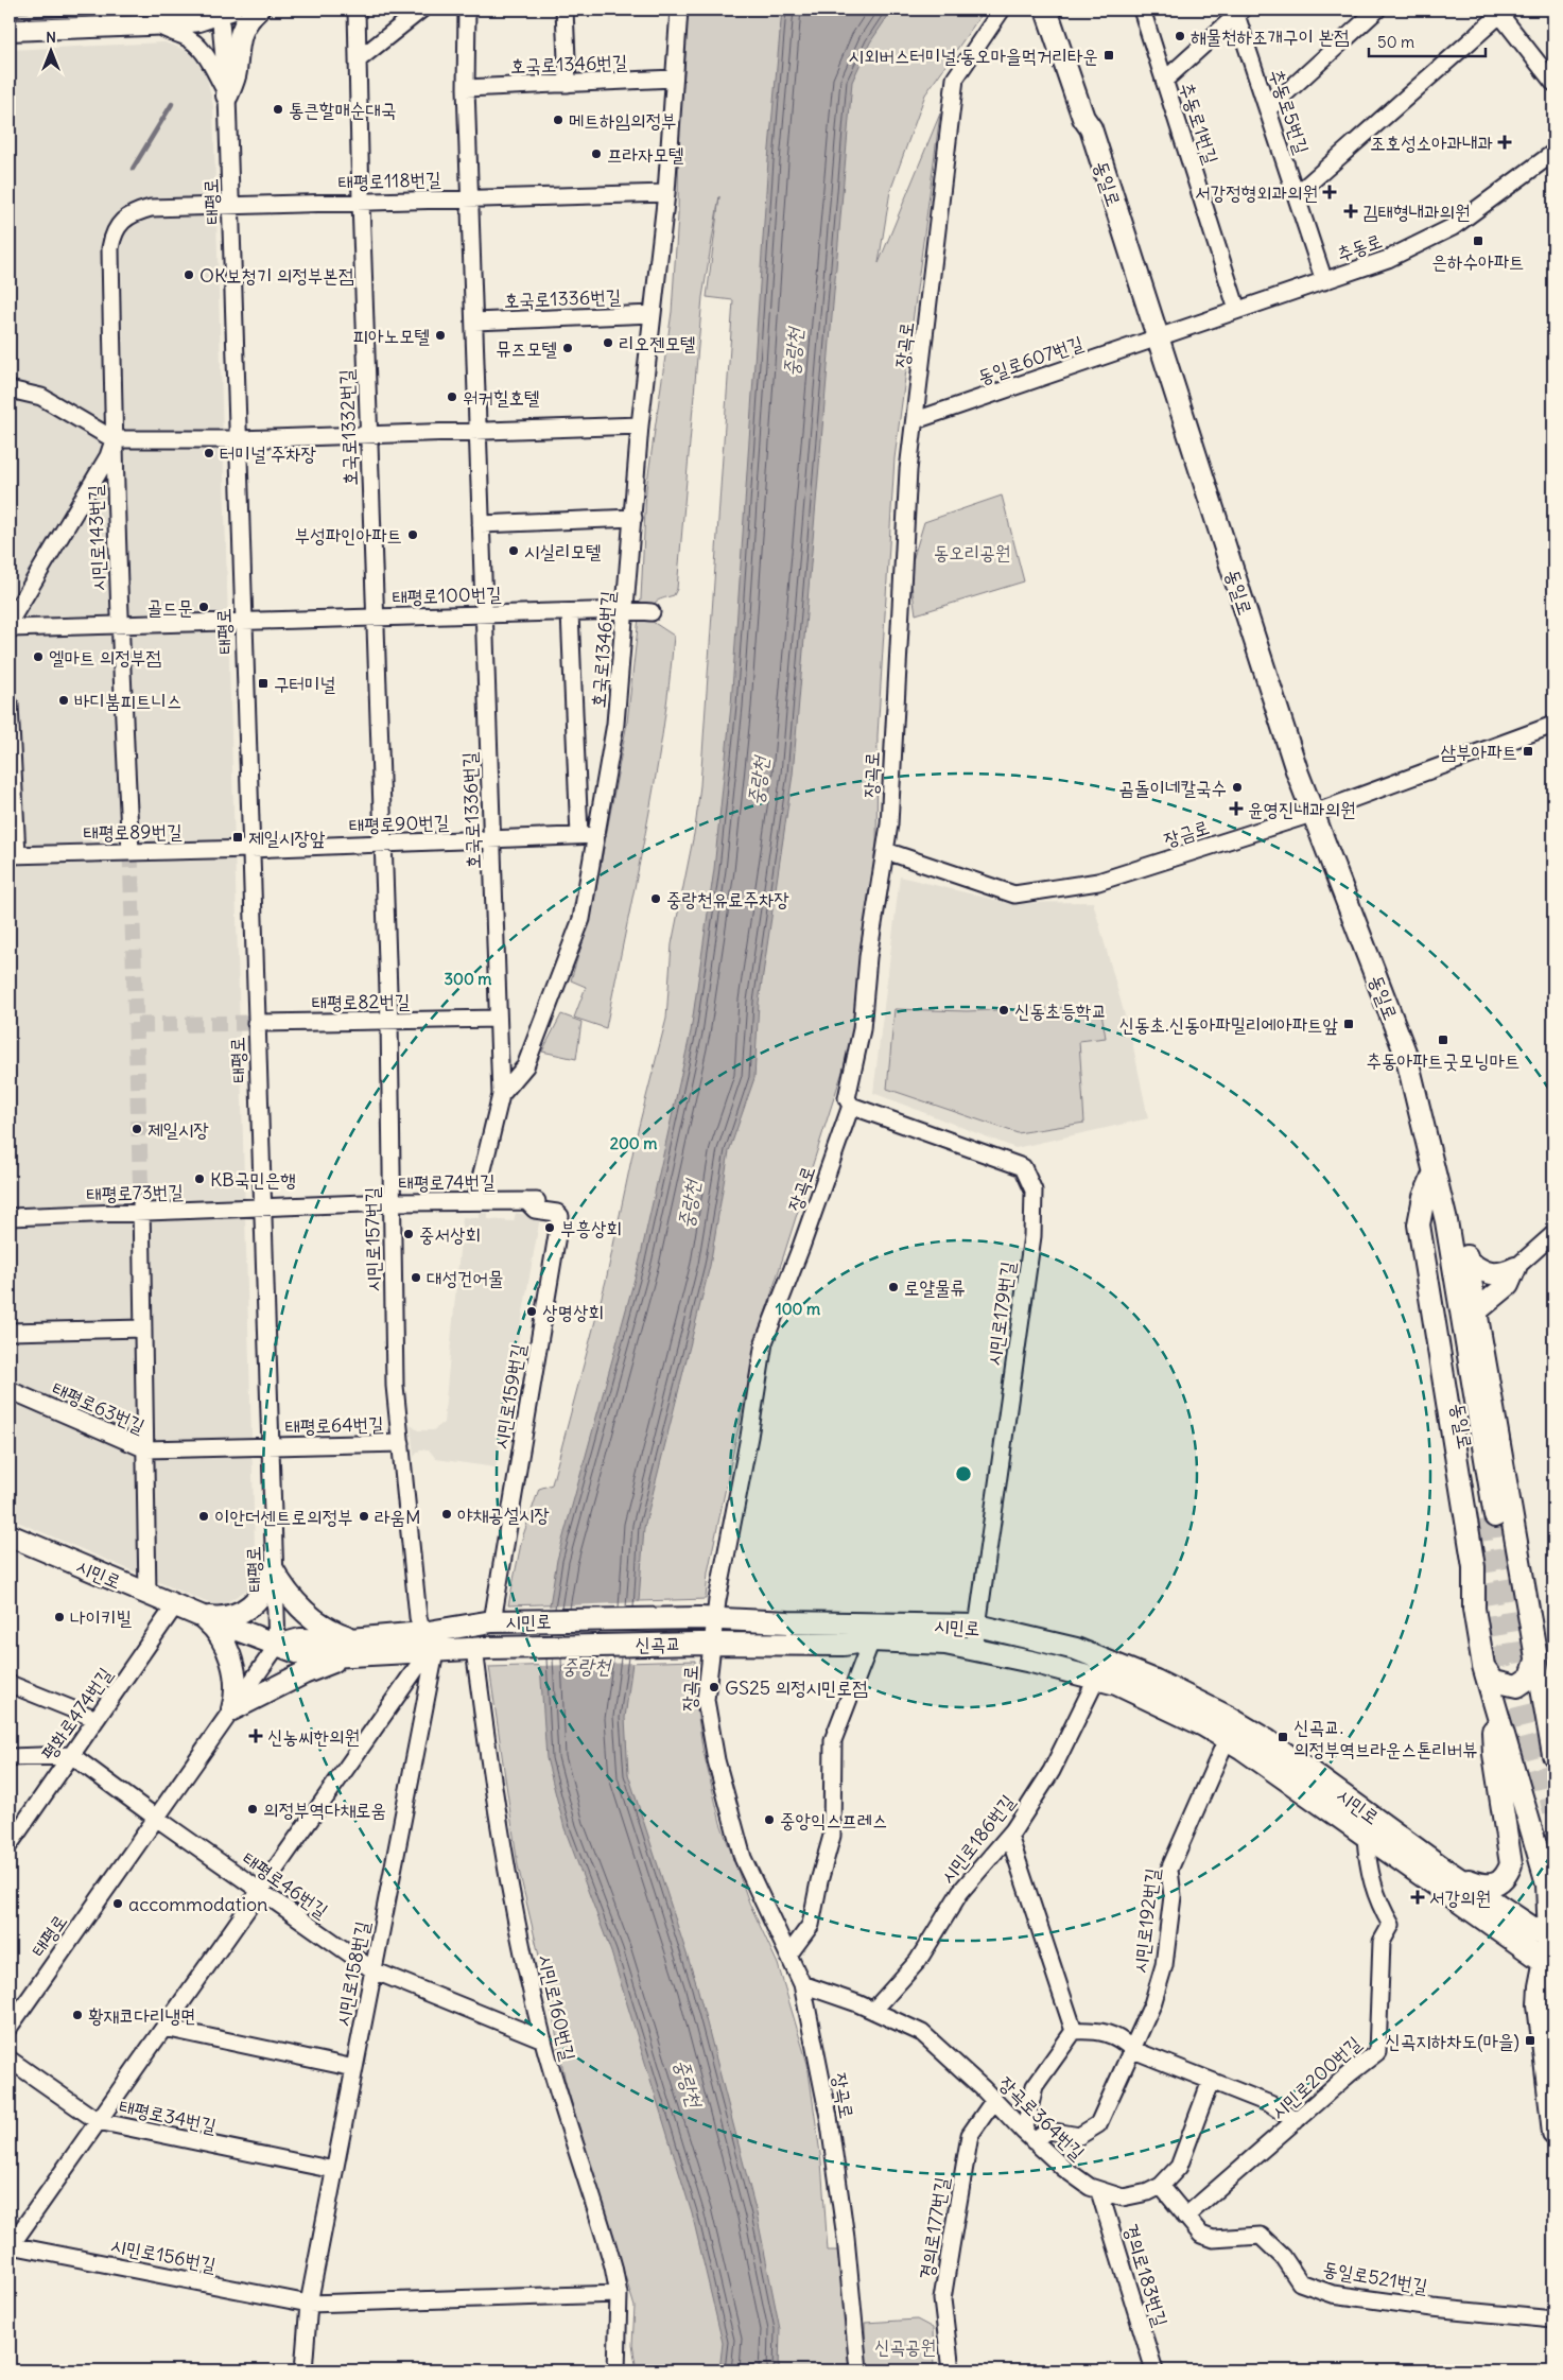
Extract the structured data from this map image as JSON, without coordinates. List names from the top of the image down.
{
  "streets": {
    "street": [
      "호국로1346번길",
      "추동로5번길",
      "추동로1번길",
      "태평로118번길",
      "동일로",
      "태평로",
      "추동로",
      "호국로1336번길",
      "장곡로",
      "동일로607번길",
      "호국로1332번길",
      "시민로143번길",
      "태평로100번길",
      "태평로90번길",
      "태평로89번길",
      "장금로",
      "태평로82번길",
      "태평로74번길",
      "태평로73번길",
      "시민로157번길",
      "시민로179번길",
      "시민로159번길",
      "태평로63번길",
      "태평로64번길",
      "시민로",
      "신곡교",
      "평화로474번길",
      "시민로186번길",
      "태평로46번길",
      "시민로192번길",
      "시민로158번길",
      "시민로160번길",
      "시민로200번길",
      "태평로34번길",
      "장곡로364번길",
      "경의로177번길",
      "시민로156번길",
      "경의로183번길",
      "동일로521번길"
    ]
  },
  "crossings": [
    ["호국로1346번길", "태평로118번길"],
    ["호국로1346번길", "호국로1336번길"],
    ["호국로1346번길", "태평로100번길"],
    ["호국로1346번길", "태평로90번길"],
    ["호국로1346번길", "태평로74번길"],
    ["추동로5번길", "추동로1번길"],
    ["추동로5번길", "추동로"],
    ["추동로1번길", "추동로"],
    ["태평로118번길", "태평로"],
    ["태평로118번길", "호국로1336번길"],
    ["태평로118번길", "호국로1332번길"],
    ["태평로118번길", "시민로143번길"],
    ["동일로", "추동로"],
    ["동일로", "동일로607번길"],
    ["동일로", "장금로"],
    ["태평로", "태평로100번길"],
    ["태평로", "태평로90번길"],
    ["태평로", "태평로89번길"],
    ["태평로", "태평로82번길"],
    ["태평로", "태평로74번길"],
    ["태평로", "태평로73번길"],
    ["태평로", "태평로63번길"],
    ["태평로", "태평로64번길"],
    ["태평로", "시민로"],
    ["태평로", "태평로46번길"],
    ["추동로", "동일로607번길"],
    ["호국로1336번길", "태평로100번길"],
    ["호국로1336번길", "태평로90번길"],
    ["호국로1336번길", "태평로82번길"],
    ["장곡로", "동일로607번길"],
    ["장곡로", "장금로"],
    ["장곡로", "시민로179번길"],
    ["장곡로", "시민로"],
    ["장곡로", "신곡교"],
    ["장곡로", "장곡로364번길"],
    ["호국로1332번길", "태평로100번길"],
    ["호국로1332번길", "태평로90번길"],
    ["호국로1332번길", "시민로157번길"],
    ["시민로143번길", "태평로100번길"],
    ["시민로143번길", "태평로89번길"],
    ["태평로90번길", "태평로89번길"],
    ["태평로90번길", "시민로157번길"],
    ["태평로82번길", "시민로157번길"],
    ["태평로74번길", "태평로73번길"],
    ["태평로74번길", "시민로157번길"],
    ["태평로74번길", "시민로159번길"],
    ["시민로157번길", "태평로64번길"],
    ["시민로157번길", "시민로"],
    ["시민로157번길", "시민로158번길"],
    ["시민로157번길", "시민로156번길"],
    ["시민로179번길", "시민로"],
    ["시민로159번길", "시민로"],
    ["태평로63번길", "태평로64번길"],
    ["시민로", "신곡교"],
    ["시민로", "평화로474번길"],
    ["시민로", "시민로186번길"],
    ["시민로", "시민로192번길"],
    ["시민로", "시민로158번길"],
    ["시민로", "시민로160번길"],
    ["시민로", "시민로200번길"],
    ["시민로", "시민로156번길"],
    ["신곡교", "시민로160번길"],
    ["평화로474번길", "태평로46번길"],
    ["시민로186번길", "장곡로364번길"],
    ["태평로46번길", "시민로158번길"],
    ["태평로46번길", "시민로160번길"],
    ["태평로46번길", "시민로156번길"],
    ["시민로192번길", "장곡로364번길"],
    ["시민로158번길", "태평로34번길"],
    ["시민로158번길", "시민로156번길"],
    ["시민로200번길", "동일로521번길"],
    ["태평로34번길", "시민로156번길"],
    ["장곡로364번길", "경의로177번길"],
    ["장곡로364번길", "경의로183번길"]
  ],
  "water": ["중랑천"],
  "parks": ["동오리공원", "신곡공원"],
  "places": {
    "other": [
      "해물천하조개구이 본점",
      "통큰할매순대국",
      "메트하임의정부",
      "프라자모텔",
      "OK보청기 의정부본점",
      "피아노모텔",
      "리오젠모텔",
      "뮤즈모텔",
      "워커힐호텔",
      "터미널 주차장",
      "부성파인아파트",
      "시실리모텔",
      "골드문",
      "엘마트 의정부점",
      "바디붐피트니스",
      "곰돌이네칼국수",
      "중랑천유료주차장",
      "신동초등학교",
      "제일시장",
      "KB국민은행",
      "부흥상회",
      "중서상회",
      "대성건어물",
      "로얄물류",
      "상명상회",
      "야채공설시장",
      "이안더센트로의정부",
      "라움M",
      "나이키빌",
      "GS25 의정시민로점",
      "의정부역다채로움",
      "중앙익스프레스",
      "accommodation",
      "황재코다리냉면"
    ],
    "transit": [
      "시외버스터미널.동오마을먹거리타운",
      "은하수아파트",
      "구터미널",
      "삼부아파트",
      "제일시장앞",
      "신동초.신동아파밀리에아파트앞",
      "추동아파트굿모닝마트",
      "신곡교. 의정부역브라운스톤리버뷰",
      "신곡지하차도(마을)"
    ],
    "health": [
      "조호성소아과내과",
      "서강정형외과의원",
      "김태형내과의원",
      "윤영진내과의원",
      "신농씨한의원",
      "서강의원"
    ]
  },
  "scale_bar": "50 m",
  "north": "top",
  "rings": ["300 m", "200 m", "100 m"]
}
